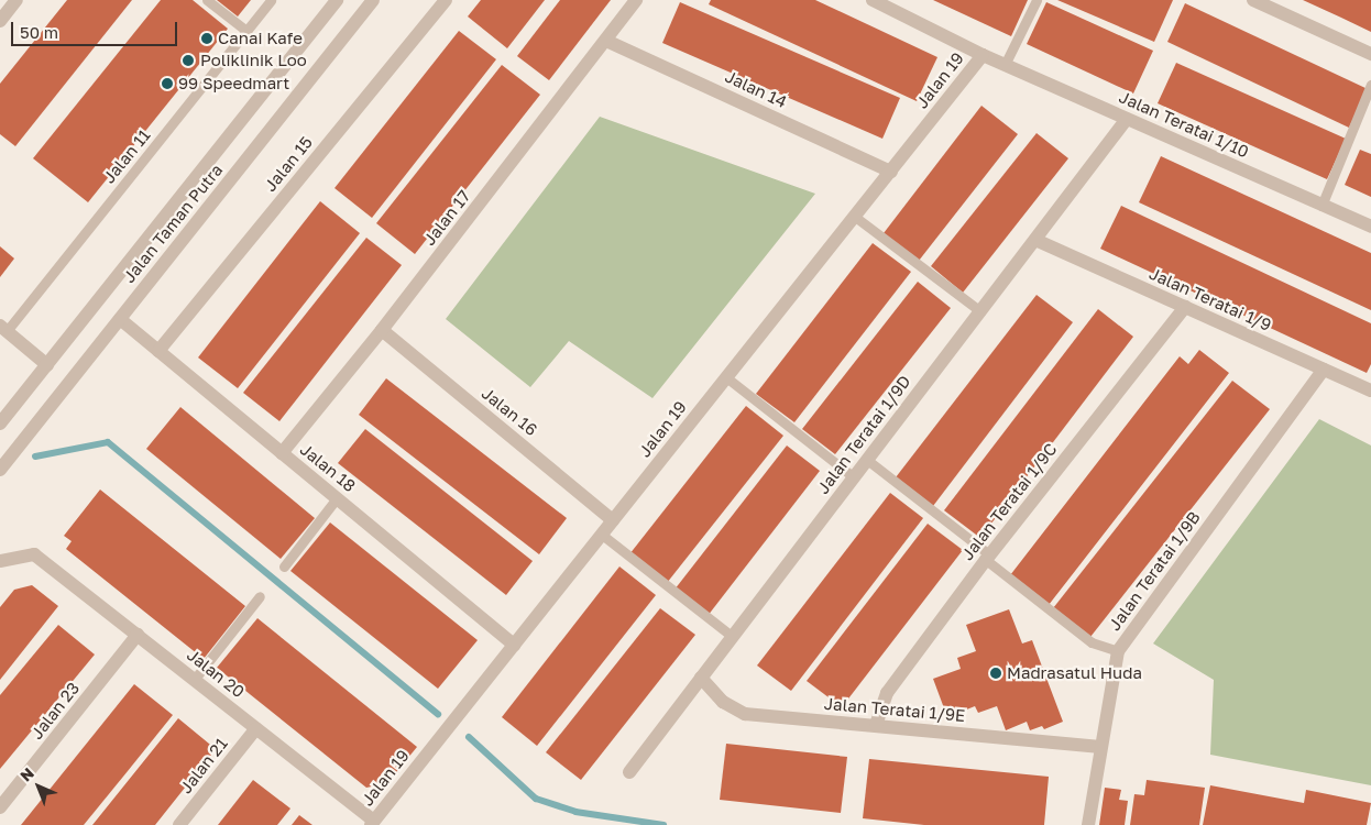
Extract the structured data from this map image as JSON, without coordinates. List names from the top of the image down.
{
  "streets": {
    "street": [
      "Jalan 19",
      "Jalan 14",
      "Jalan Teratai 1/10",
      "Jalan 15",
      "Jalan 17",
      "Jalan Taman Putra",
      "Jalan Teratai 1/9",
      "Jalan 16",
      "Jalan Teratai 1/9D",
      "Jalan 18",
      "Jalan Teratai 1/9C",
      "Jalan Teratai 1/9B",
      "Jalan 20",
      "Jalan Teratai 1/9E",
      "Jalan 23",
      "Jalan 21"
    ],
    "lane": ["Jalan 11"]
  },
  "crossings": [
    ["Jalan 19", "Jalan 14"],
    ["Jalan 19", "Jalan Teratai 1/10"],
    ["Jalan 19", "Jalan 16"],
    ["Jalan 19", "Jalan 18"],
    ["Jalan 19", "Jalan 20"],
    ["Jalan 14", "Jalan 17"],
    ["Jalan Teratai 1/10", "Jalan Teratai 1/9D"],
    ["Jalan 15", "Jalan 18"],
    ["Jalan 17", "Jalan 16"],
    ["Jalan 17", "Jalan 18"],
    ["Jalan Taman Putra", "Jalan 18"],
    ["Jalan Teratai 1/9", "Jalan Teratai 1/9D"],
    ["Jalan Teratai 1/9", "Jalan Teratai 1/9C"],
    ["Jalan Teratai 1/9", "Jalan Teratai 1/9B"],
    ["Jalan Teratai 1/9D", "Jalan Teratai 1/9E"],
    ["Jalan Teratai 1/9C", "Jalan Teratai 1/9E"],
    ["Jalan Teratai 1/9B", "Jalan Teratai 1/9E"],
    ["Jalan 20", "Jalan 23"],
    ["Jalan 20", "Jalan 21"]
  ],
  "places": [
    "Canai Kafe",
    "Poliklinik Loo",
    "99 Speedmart",
    "Madrasatul Huda"
  ],
  "scale_bar": "50 m",
  "north": "top left"
}
